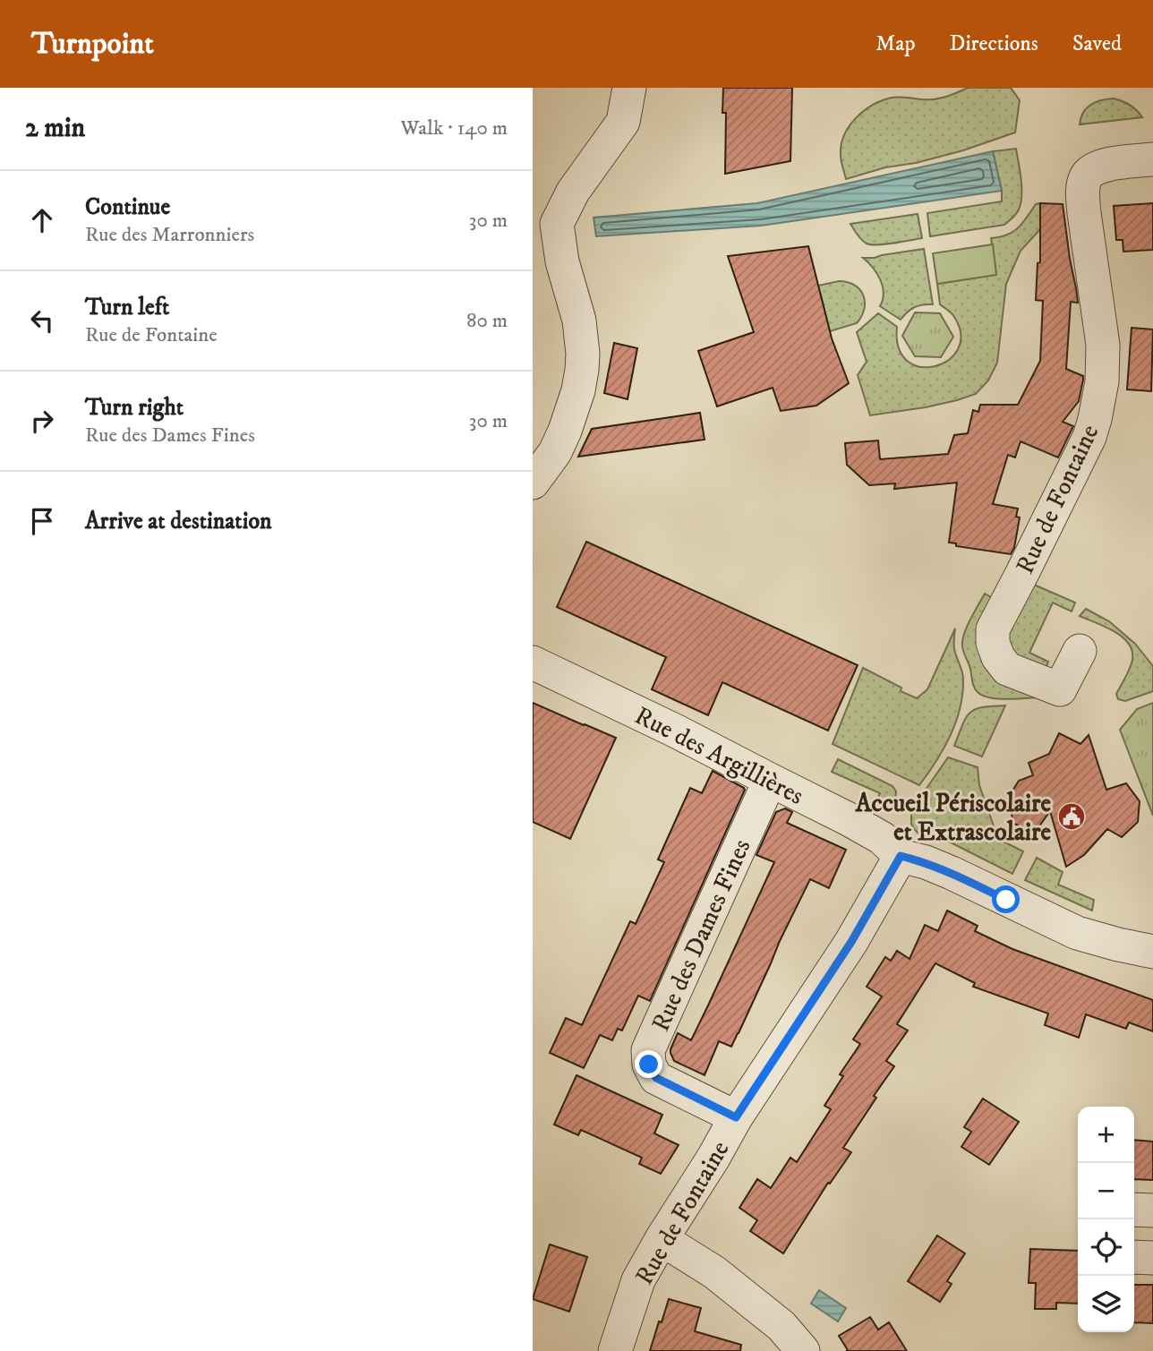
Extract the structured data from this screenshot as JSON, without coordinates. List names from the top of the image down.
{
  "streets": {
    "street": ["Rue de Fontaine", "Rue des Argillières", "Rue des Dames Fines"]
  },
  "crossings": [
    ["Rue de Fontaine", "Rue des Argillières"],
    ["Rue de Fontaine", "Rue des Dames Fines"],
    ["Rue des Argillières", "Rue des Dames Fines"]
  ],
  "places": {
    "public building": ["Accueil Périscolaire et Extrascolaire"]
  },
  "page": {
    "header": "Turnpoint",
    "nav": ["Map", "Directions", "Saved"],
    "heading": ["2 min", "Walk · 140 m"],
    "list": [
      ["Continue", "Rue des Marronniers", "30 m"],
      ["Turn left", "Rue de Fontaine", "80 m"],
      ["Turn right", "Rue des Dames Fines", "30 m"],
      "Arrive at destination"
    ],
    "map_buttons": ["+", "−"]
  }
}
